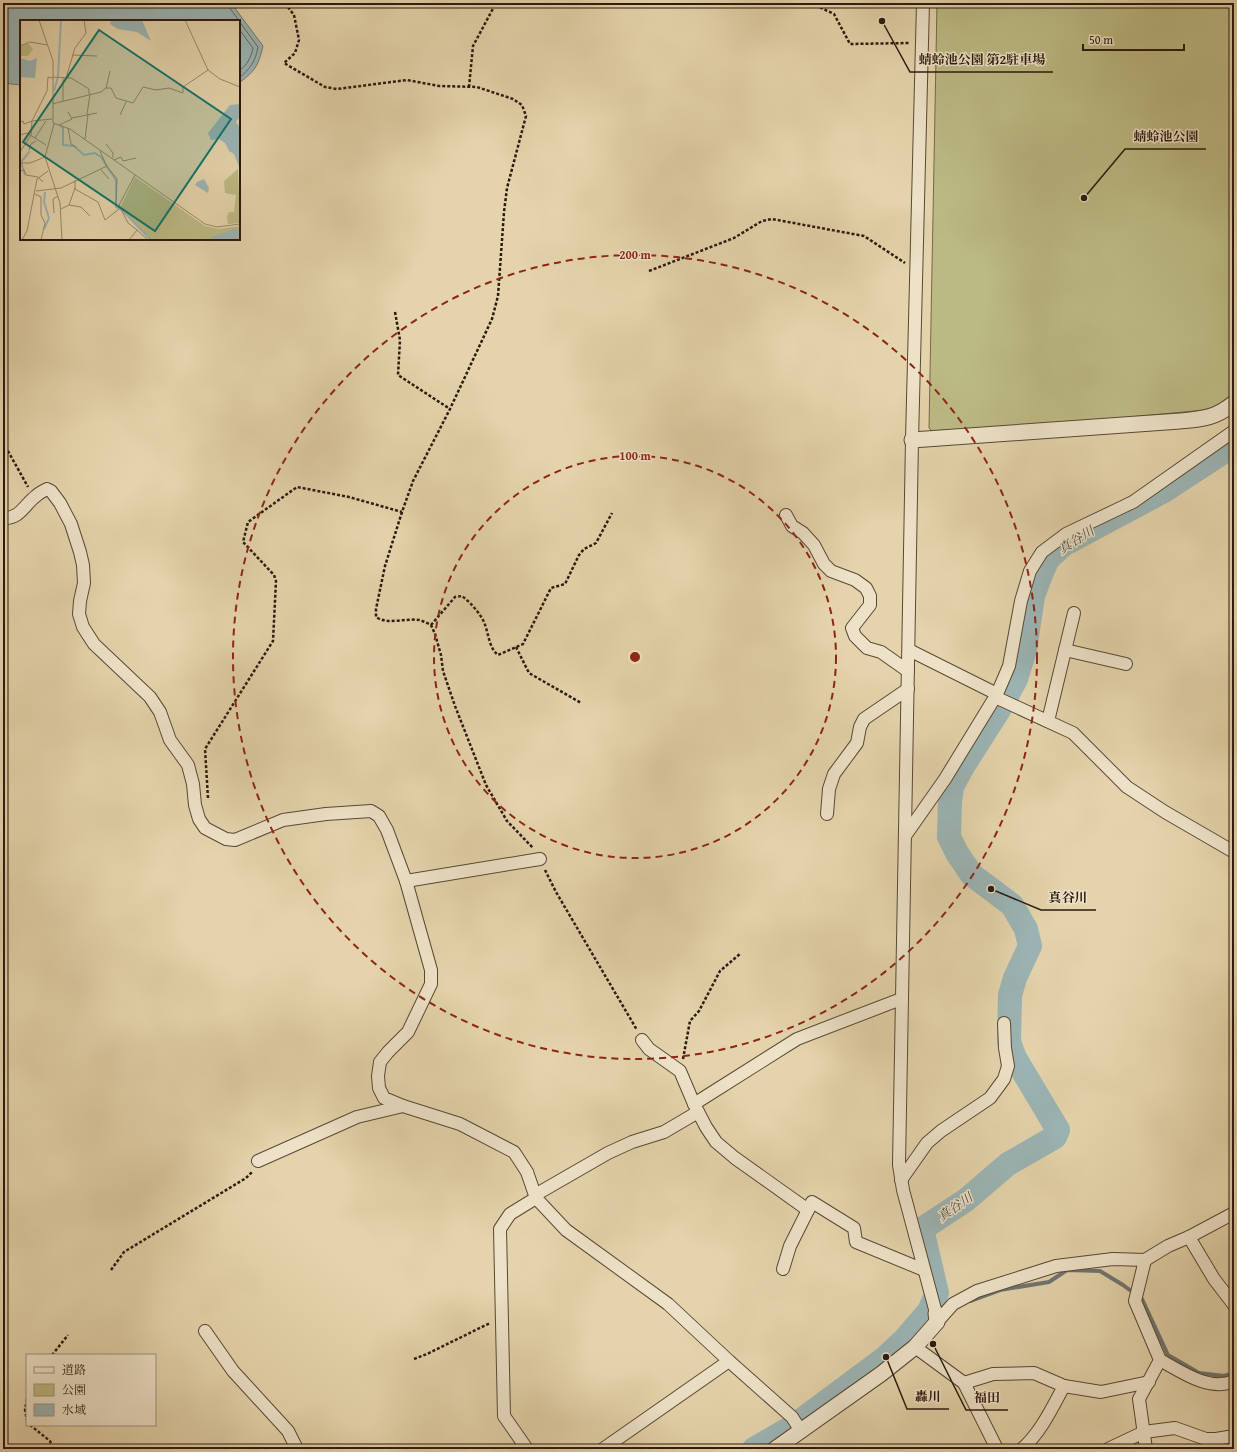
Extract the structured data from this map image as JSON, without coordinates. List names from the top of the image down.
{
  "water": ["真谷川"],
  "places": [
    "蜻蛉池公園 第2駐車場",
    "蜻蛉池公園",
    "真谷川",
    "福田",
    "轟川"
  ],
  "legend": ["道路", "公園", "水域"],
  "scale_bar": "50 m",
  "rings": ["200 m", "100 m"]
}
